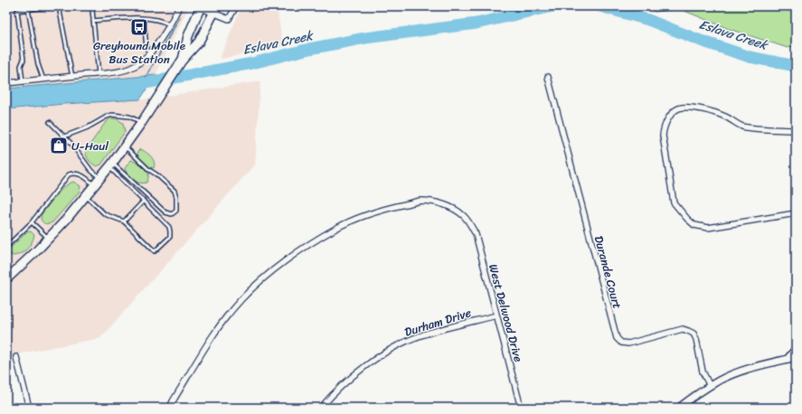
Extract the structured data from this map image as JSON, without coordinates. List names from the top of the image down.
{
  "streets": {
    "street": ["Durande Court", "West Delwood Drive", "Durham Drive"]
  },
  "crossings": [
    ["West Delwood Drive", "Durham Drive"]
  ],
  "water": ["Eslava Creek"],
  "places": {
    "bus stop": ["Greyhound Mobile Bus Station"],
    "shop": ["U-Haul"]
  }
}
